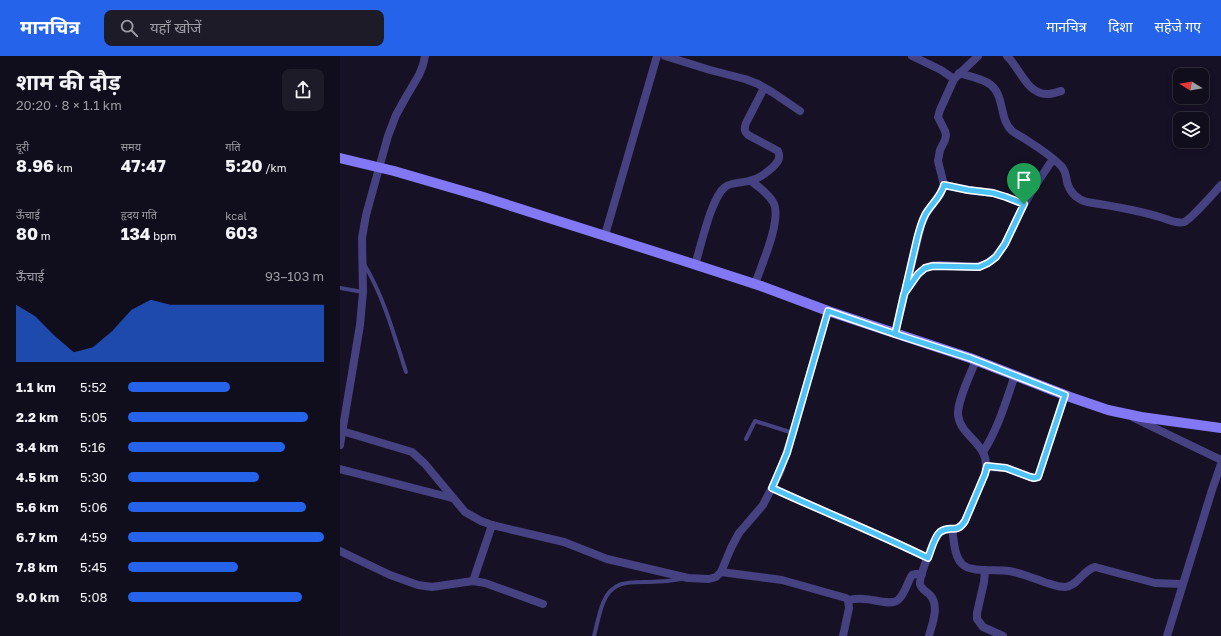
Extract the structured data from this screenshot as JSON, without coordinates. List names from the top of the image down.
{
  "north": "left",
  "page": {
    "header": "मानचित्र",
    "search": "यहाँ खोजें",
    "nav": ["मानचित्र", "दिशा", "सहेजे गए"],
    "heading": ["शाम की दौड़", "20:20 · 8 × 1.1 km"],
    "stats": [
      ["दूरी", "8.96 km"],
      ["समय", "47:47"],
      ["गति", "5:20 /km"],
      ["ऊँचाई", "80 m"],
      ["हृदय गति", "134 bpm"],
      ["kcal", "603"]
    ],
    "chart": ["ऊँचाई", "93–103 m"],
    "list": [
      {
        "name": "1.1 km",
        "note": "5:52"
      },
      {
        "name": "2.2 km",
        "note": "5:05"
      },
      {
        "name": "3.4 km",
        "note": "5:16"
      },
      {
        "name": "4.5 km",
        "note": "5:30"
      },
      {
        "name": "5.6 km",
        "note": "5:06"
      },
      {
        "name": "6.7 km",
        "note": "4:59"
      },
      {
        "name": "7.8 km",
        "note": "5:45"
      },
      {
        "name": "9.0 km",
        "note": "5:08"
      }
    ]
  }
}
